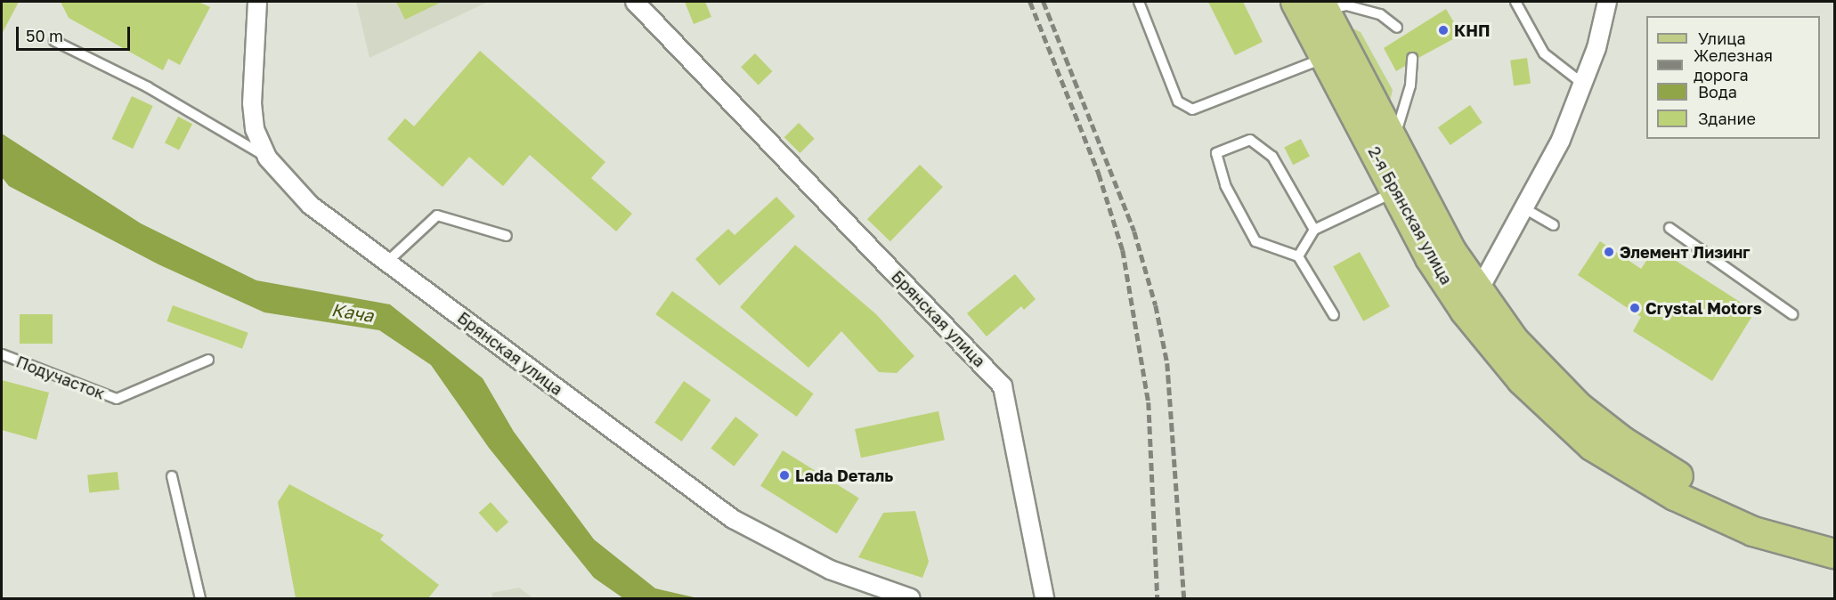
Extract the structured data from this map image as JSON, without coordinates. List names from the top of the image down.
{
  "streets": {
    "main road": ["2-я Брянская улица"],
    "street": ["Брянская улица"],
    "lane": ["Подучасток"]
  },
  "water": ["Кача"],
  "places": [
    "КНП",
    "Элемент Лизинг",
    "Crystal Motors",
    "Lada Dеталь"
  ],
  "legend": [
    "Улица",
    "Железная дорога",
    "Вода",
    "Здание"
  ],
  "scale_bar": "50 m"
}
